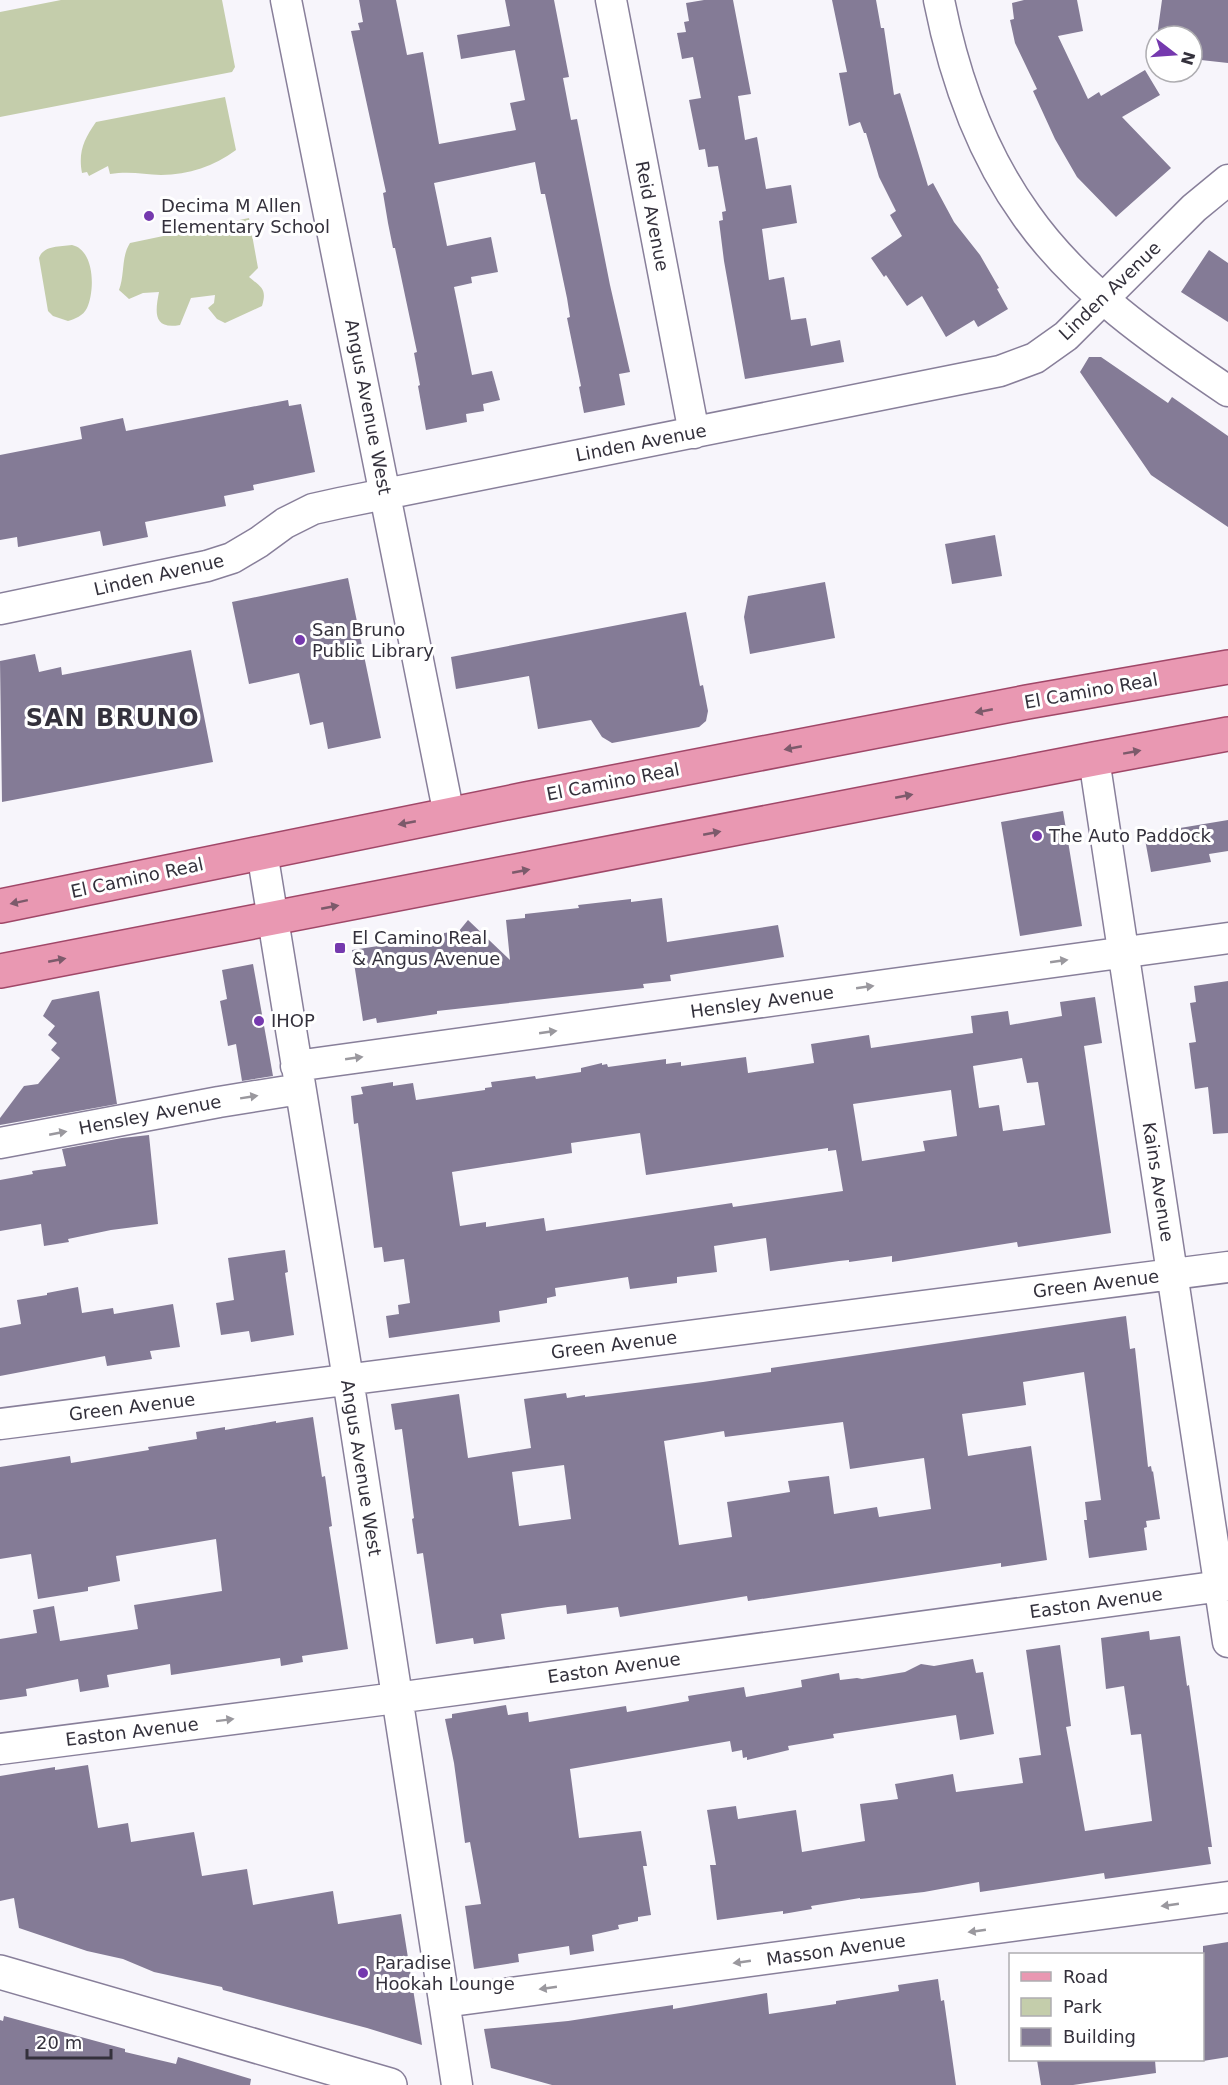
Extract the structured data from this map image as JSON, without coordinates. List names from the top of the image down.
{
  "streets": {
    "main road": ["El Camino Real"],
    "street": [
      "Reid Avenue",
      "Linden Avenue",
      "Angus Avenue West",
      "Hensley Avenue",
      "Kains Avenue",
      "Green Avenue",
      "Easton Avenue",
      "Masson Avenue"
    ]
  },
  "crossings": [
    ["Reid Avenue", "Linden Avenue"],
    ["Linden Avenue", "Angus Avenue West"],
    ["Angus Avenue West", "El Camino Real"],
    ["Angus Avenue West", "Hensley Avenue"],
    ["Angus Avenue West", "Green Avenue"],
    ["Angus Avenue West", "Easton Avenue"],
    ["Angus Avenue West", "Masson Avenue"],
    ["Hensley Avenue", "Kains Avenue"],
    ["Kains Avenue", "Green Avenue"],
    ["Kains Avenue", "Easton Avenue"]
  ],
  "one_way": ["Hensley Avenue", "Masson Avenue"],
  "districts": ["SAN BRUNO"],
  "places": {
    "other": [
      "Decima M Allen Elementary School",
      "San Bruno Public Library",
      "The Auto Paddock",
      "IHOP",
      "Paradise Hookah Lounge"
    ],
    "transit": ["El Camino Real & Angus Avenue"]
  },
  "legend": ["Road", "Park", "Building"],
  "scale_bar": "20 m",
  "north": "right"
}
